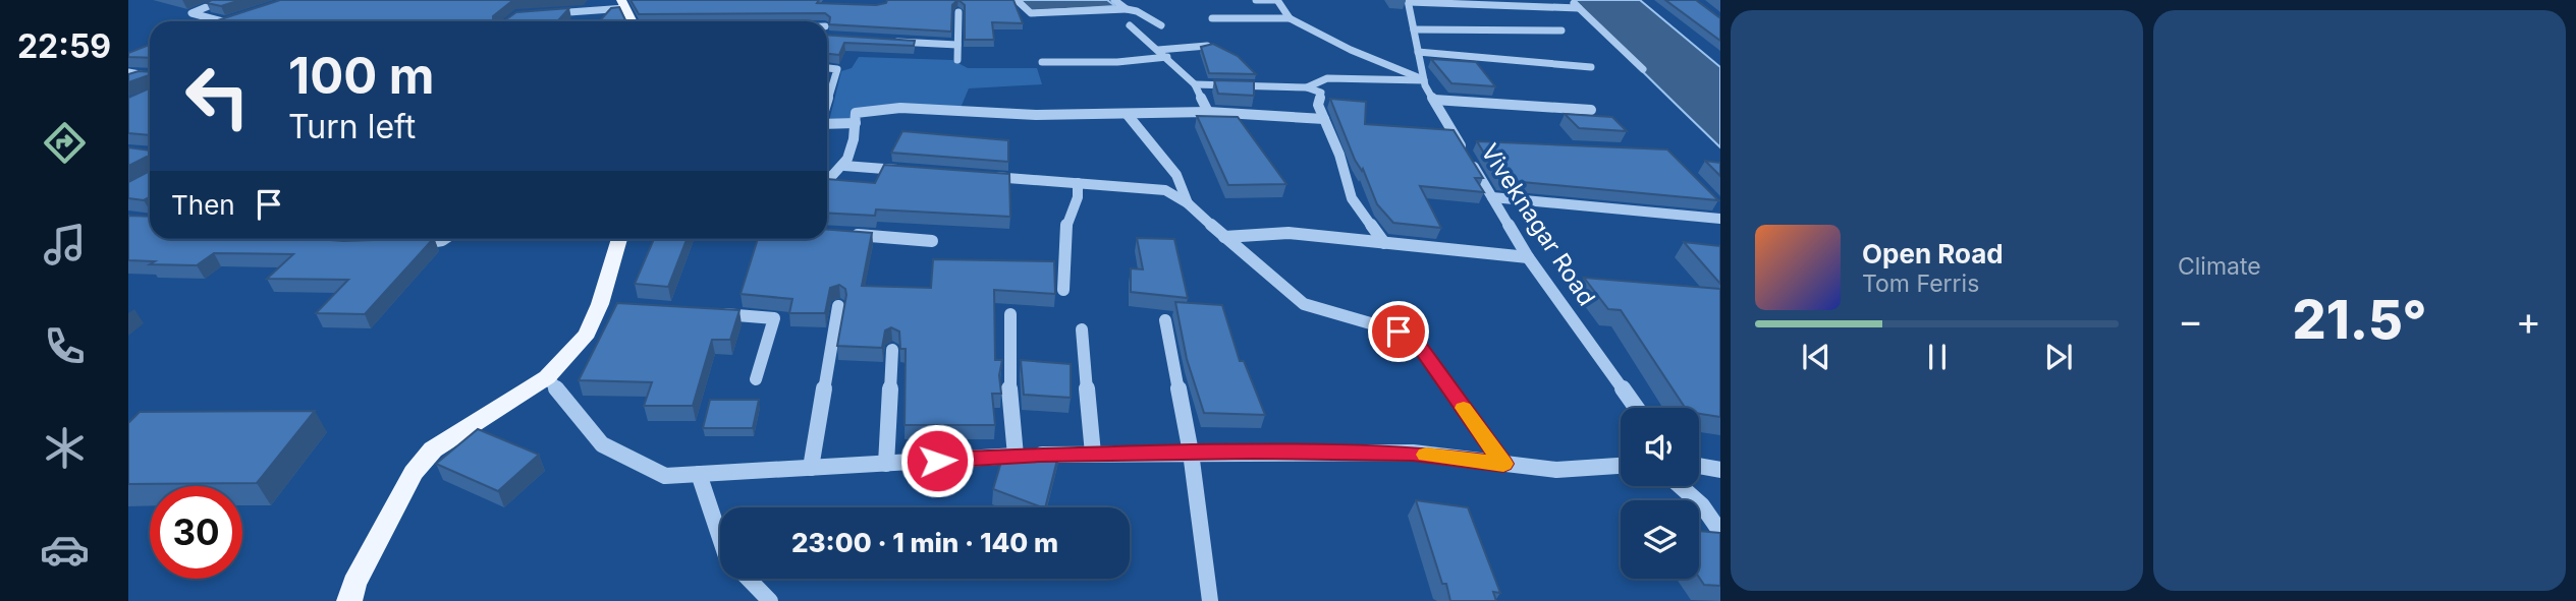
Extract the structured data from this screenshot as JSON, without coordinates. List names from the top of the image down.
{
  "streets": {
    "street": ["Viveknagar Road"]
  },
  "page": {
    "tabs": "22:59",
    "tile": "Climate",
    "turn": ["100 m", "Turn left"],
    "then": "Then",
    "song": ["Open Road", "Tom Ferris"],
    "heat": ["−", "21.5°", "+"],
    "limit": "30",
    "trip": "23:00 · 1 min · 140 m"
  }
}
